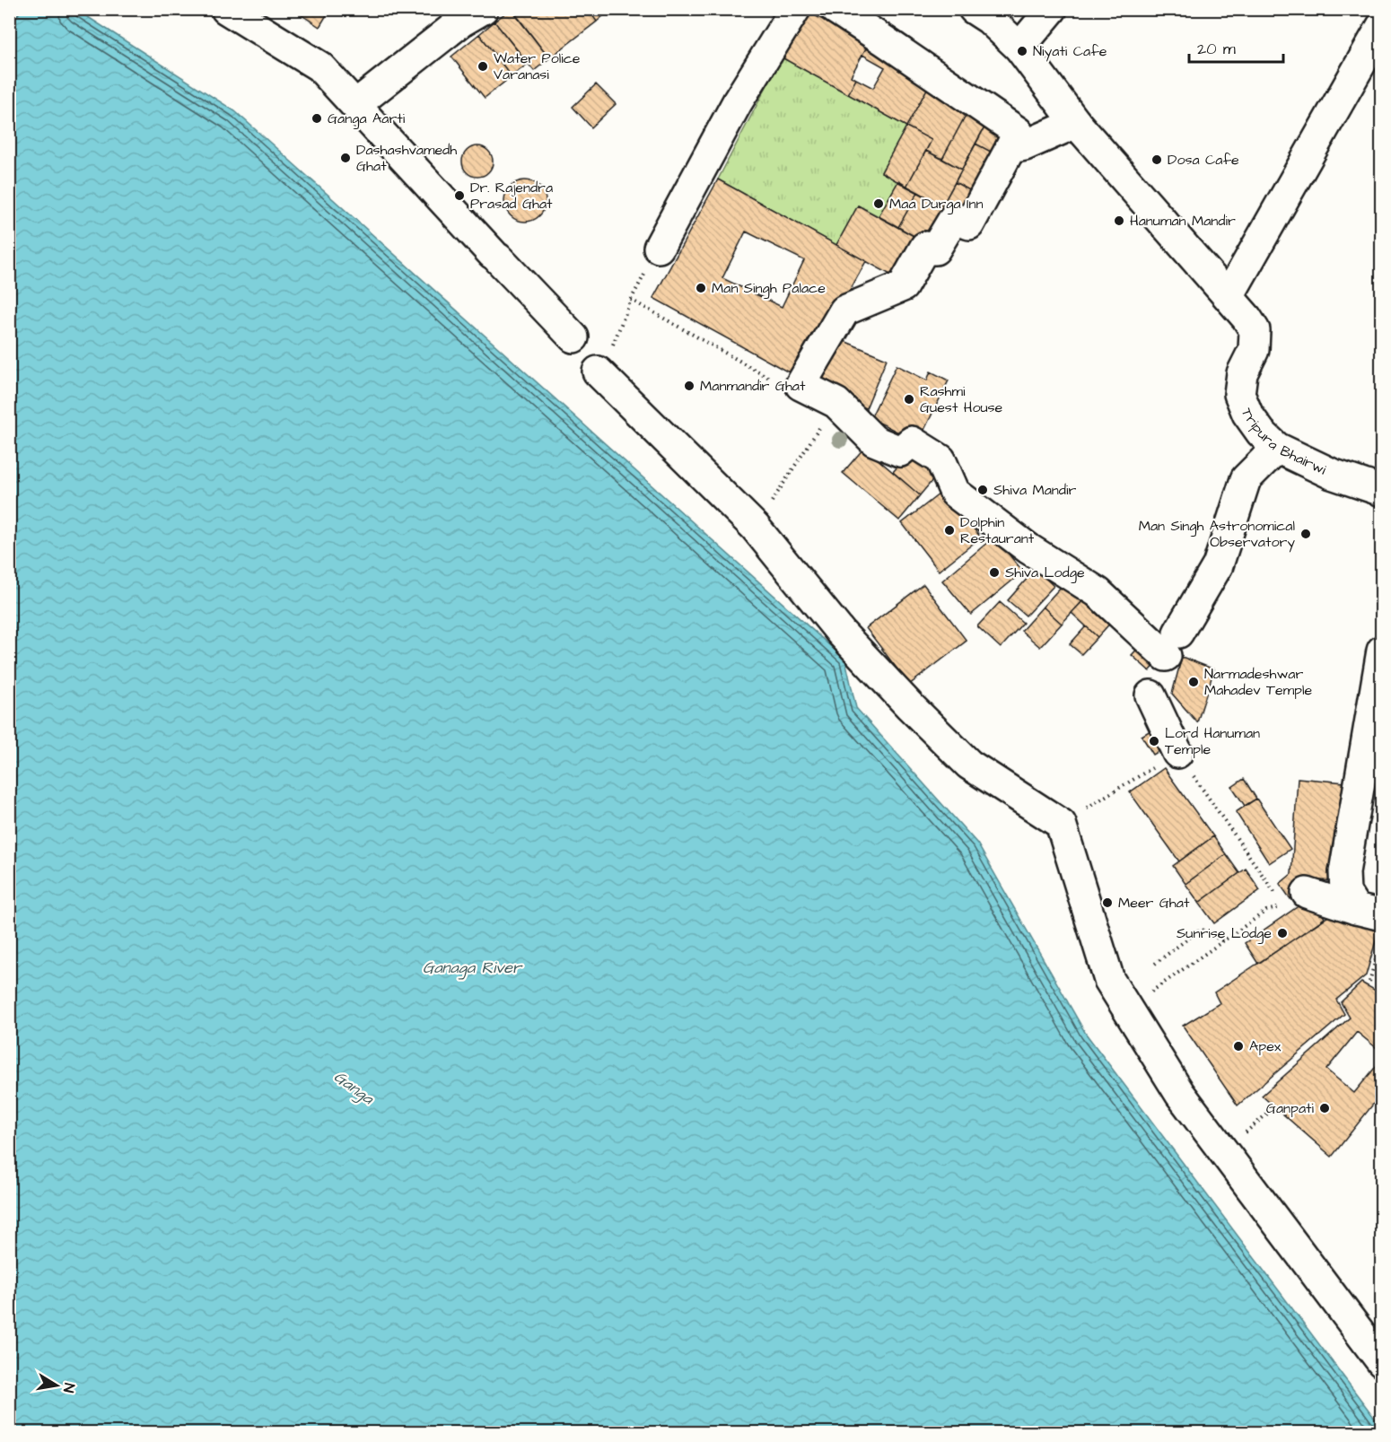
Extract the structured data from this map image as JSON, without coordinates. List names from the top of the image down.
{
  "streets": {
    "street": ["Tripura Bhairwi"]
  },
  "water": ["Ganaga River", "Ganga"],
  "places": [
    "Niyati Cafe",
    "Water Police Varanasi",
    "Ganga Aarti",
    "Dashashvamedh Ghat",
    "Dosa Cafe",
    "Dr. Rajendra Prasad Ghat",
    "Maa Durga Inn",
    "Hanuman Mandir",
    "Man Singh Palace",
    "Manmandir Ghat",
    "Rashmi Guest House",
    "Shiva Mandir",
    "Dolphin Restaurant",
    "Man Singh Astronomical Observatory",
    "Shiva Lodge",
    "Narmadeshwar Mahadev Temple",
    "Lord Hanuman Temple",
    "Meer Ghat",
    "Sunrise Lodge",
    "Apex",
    "Ganpati"
  ],
  "scale_bar": "20 m",
  "north": "right"
}
